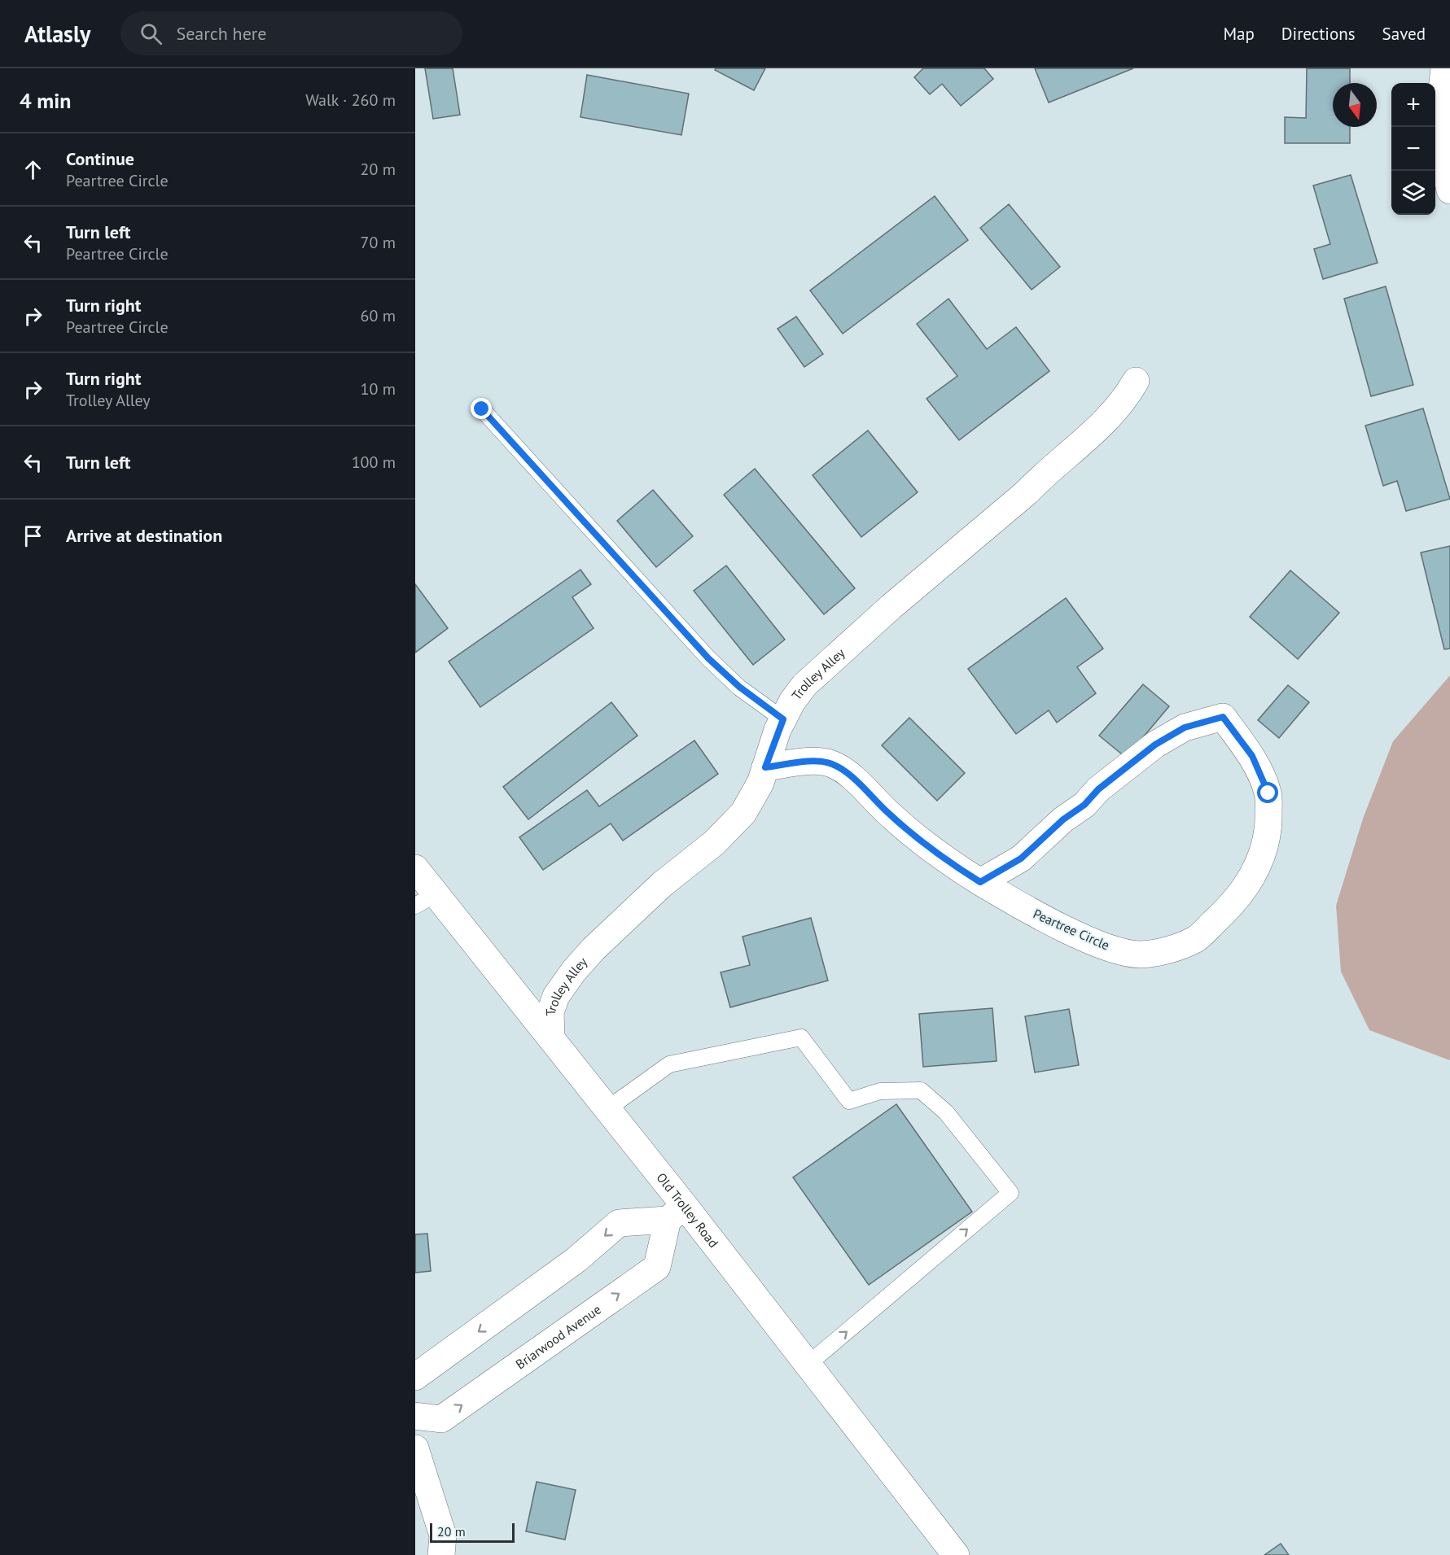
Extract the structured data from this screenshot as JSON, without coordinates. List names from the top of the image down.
{
  "streets": {
    "street": [
      "Trolley Alley",
      "Peartree Circle",
      "Old Trolley Road",
      "Briarwood Avenue"
    ]
  },
  "crossings": [
    ["Trolley Alley", "Peartree Circle"],
    ["Trolley Alley", "Old Trolley Road"],
    ["Old Trolley Road", "Briarwood Avenue"]
  ],
  "scale_bar": "20 m",
  "north": "bottom",
  "page": {
    "header": "Atlasly",
    "search": "Search here",
    "nav": ["Map", "Directions", "Saved"],
    "heading": ["4 min", "Walk · 260 m"],
    "map_buttons": ["+", "−"],
    "list": [
      ["Continue", "Peartree Circle", "20 m"],
      ["Turn left", "Peartree Circle", "70 m"],
      ["Turn right", "Peartree Circle", "60 m"],
      ["Turn right", "Trolley Alley", "10 m"],
      ["Turn left", "100 m"],
      "Arrive at destination"
    ],
    "scale": "20 m"
  }
}
